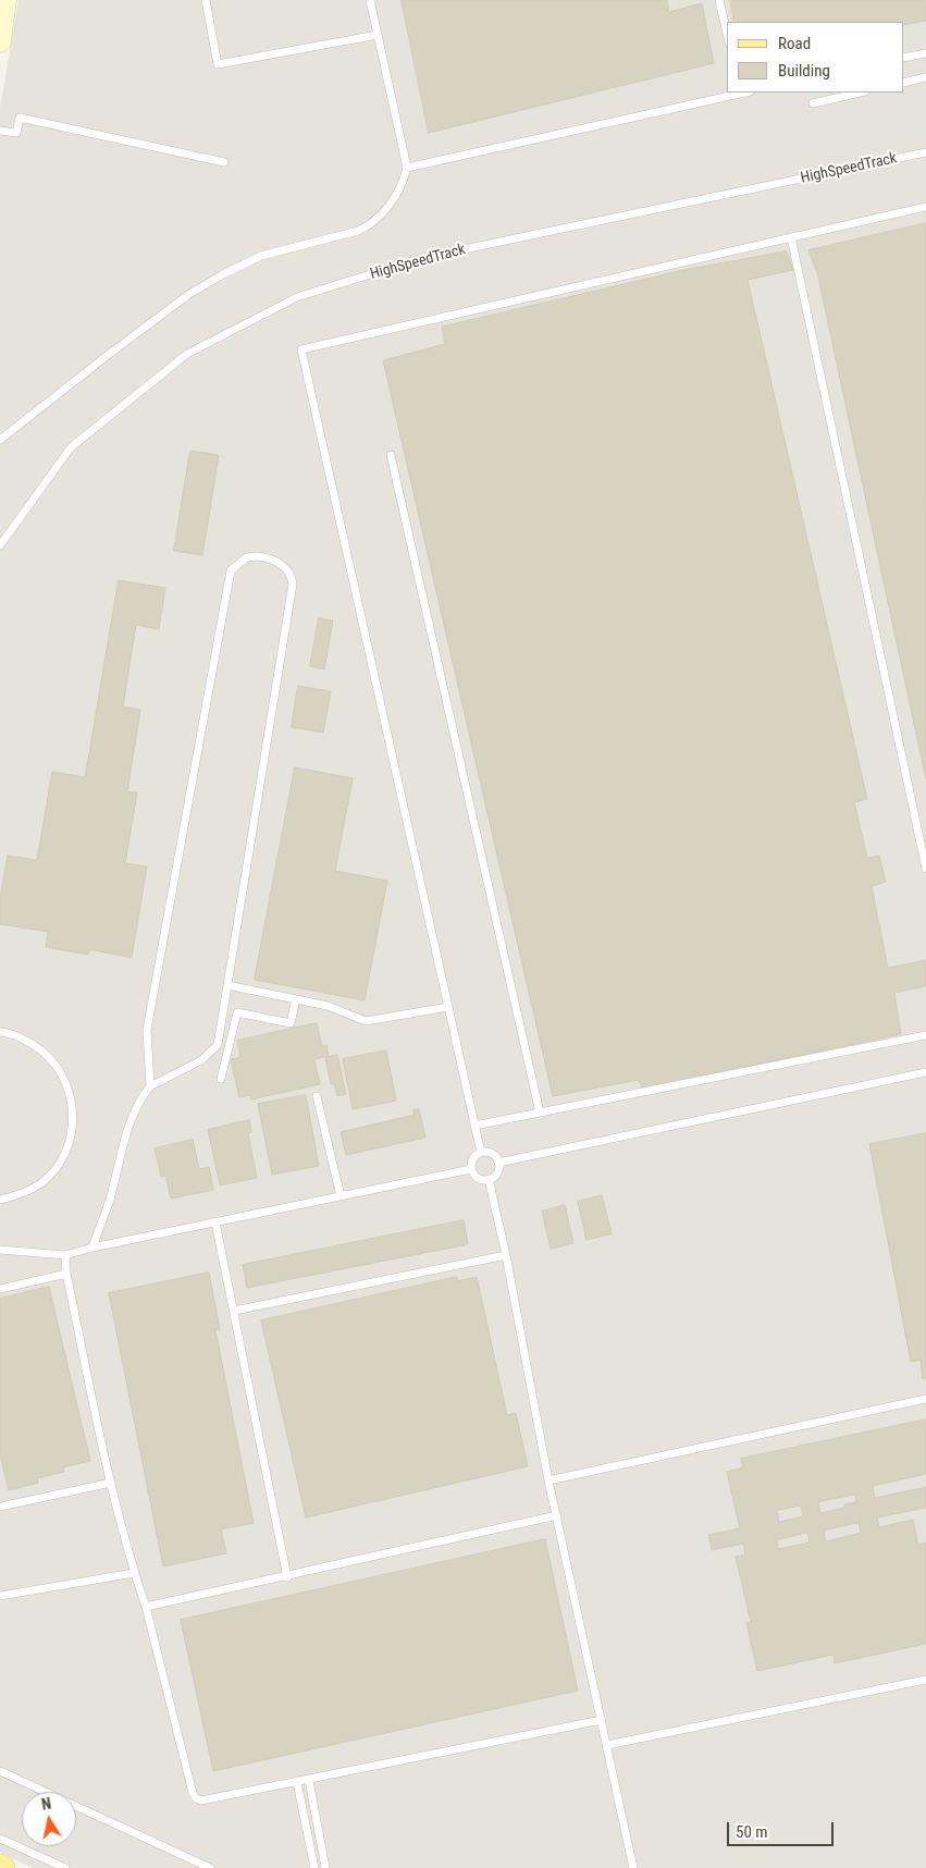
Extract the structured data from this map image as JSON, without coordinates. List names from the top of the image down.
{
  "streets": {
    "lane": ["HighSpeedTrack"]
  },
  "legend": ["Road", "Building"],
  "scale_bar": "50 m",
  "north": "top"
}
